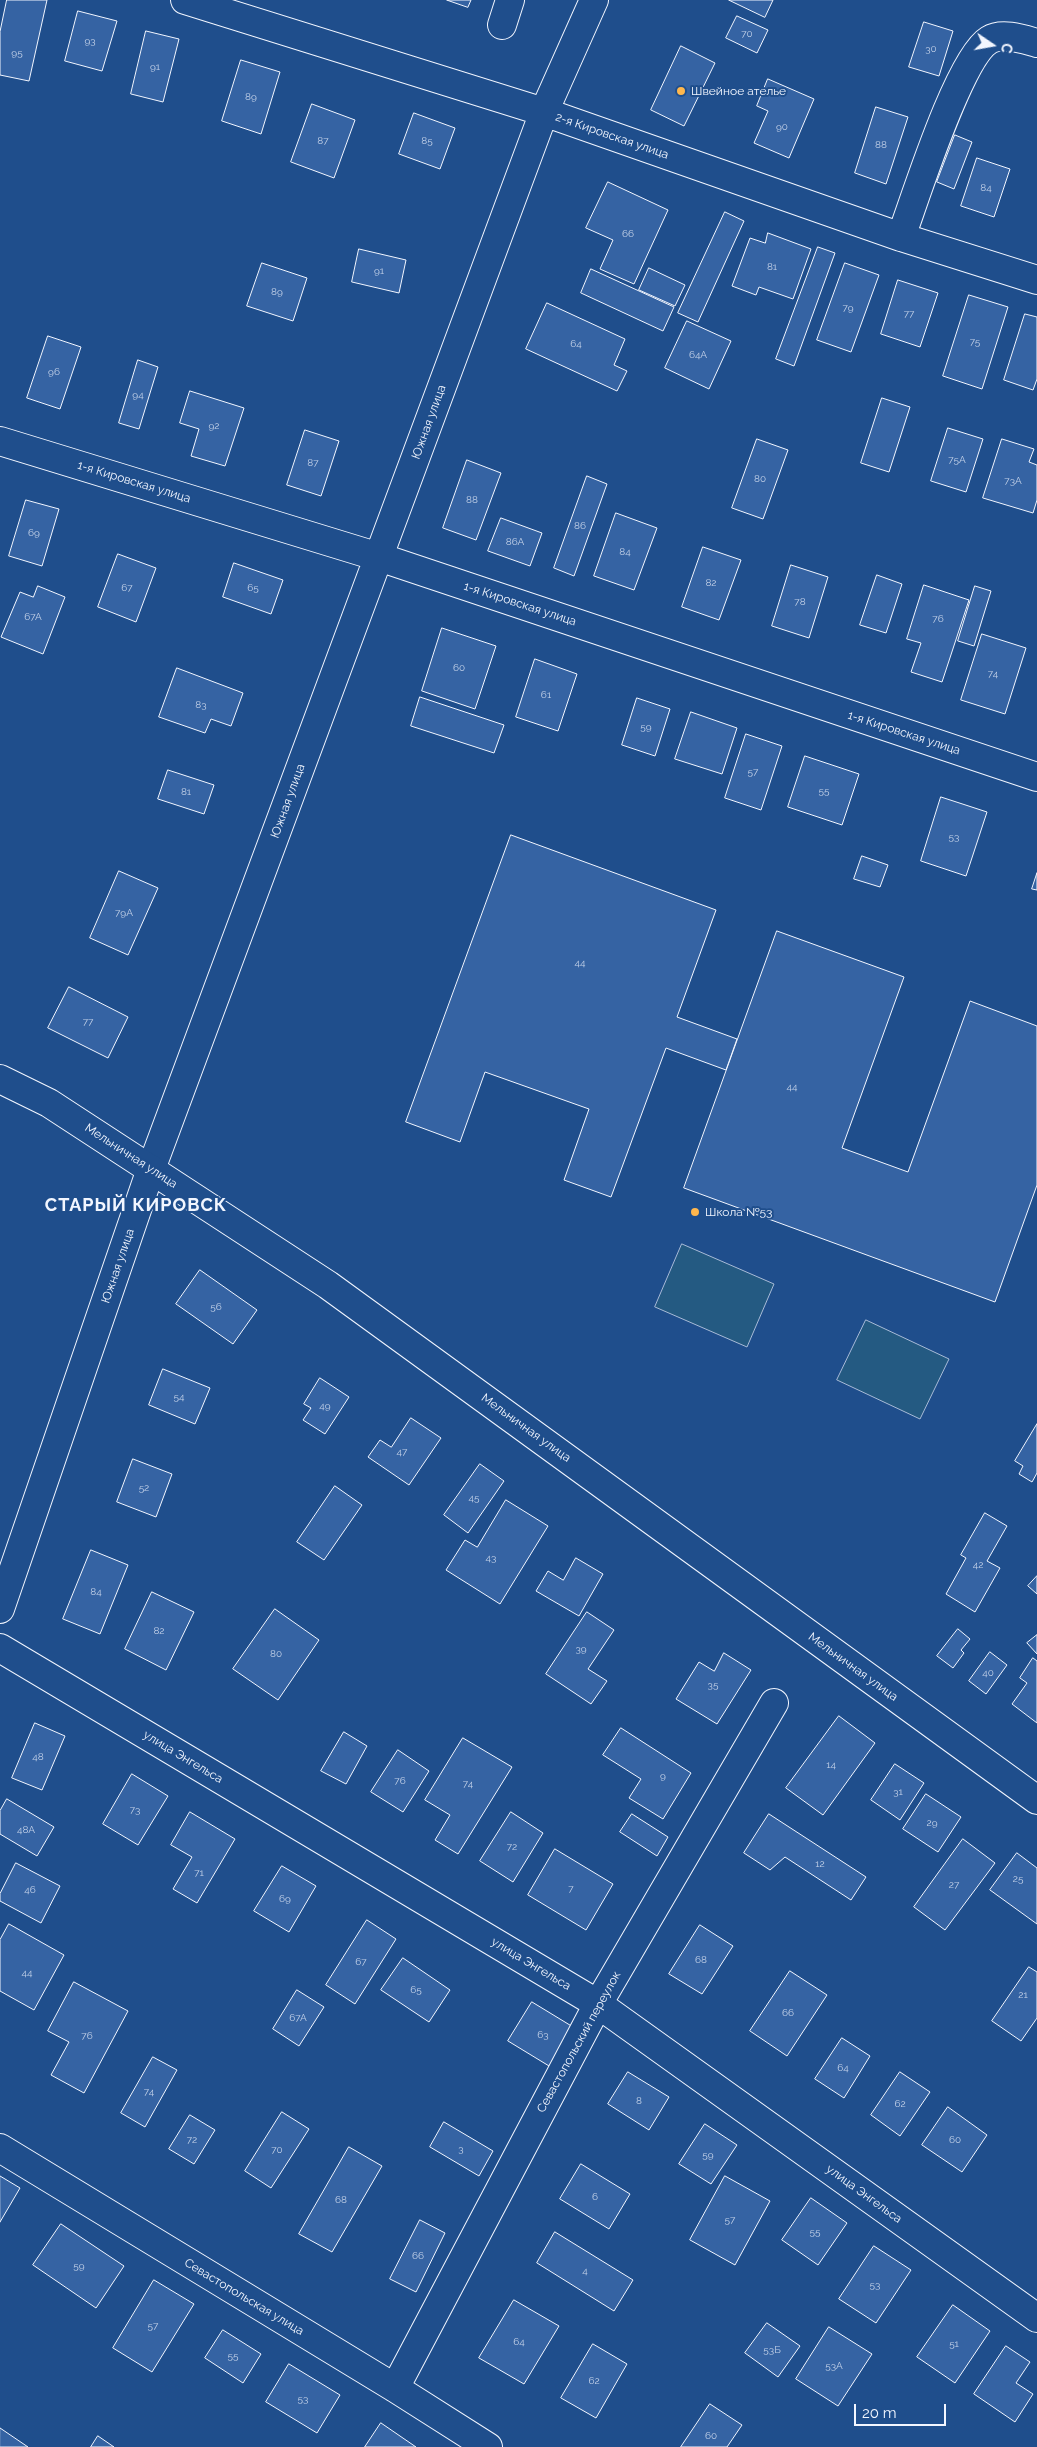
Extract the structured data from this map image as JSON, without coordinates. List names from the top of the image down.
{
  "streets": {
    "street": [
      "2-я Кировская улица",
      "Южная улица",
      "1-я Кировская улица",
      "Мельничная улица",
      "улица Энгельса",
      "Севастопольский переулок",
      "Севастопольская улица"
    ]
  },
  "crossings": [
    ["2-я Кировская улица", "Южная улица"],
    ["Южная улица", "1-я Кировская улица"],
    ["Южная улица", "Мельничная улица"],
    ["улица Энгельса", "Севастопольский переулок"],
    ["Севастопольский переулок", "Севастопольская улица"]
  ],
  "districts": ["СТАРЫЙ КИРОВСК"],
  "places": ["Швейное ателье", "Школа №53"],
  "house_numbers": [
    "70",
    "93",
    "30",
    "95",
    "91",
    "89",
    "90",
    "87",
    "85",
    "88",
    "84",
    "66",
    "81",
    "91",
    "89",
    "79",
    "77",
    "75",
    "64",
    "64А",
    "96",
    "94",
    "92",
    "75А",
    "87",
    "80",
    "73А",
    "88",
    "86",
    "69",
    "86А",
    "84",
    "82",
    "67",
    "65",
    "78",
    "67А",
    "76",
    "60",
    "74",
    "61",
    "83",
    "59",
    "57",
    "55",
    "81",
    "53",
    "79А",
    "44",
    "77",
    "44",
    "56",
    "54",
    "49",
    "47",
    "52",
    "45",
    "43",
    "42",
    "84",
    "82",
    "39",
    "80",
    "40",
    "35",
    "48",
    "14",
    "9",
    "76",
    "74",
    "31",
    "73",
    "29",
    "48А",
    "72",
    "12",
    "71",
    "25",
    "27",
    "7",
    "46",
    "69",
    "68",
    "67",
    "44",
    "65",
    "21",
    "66",
    "67А",
    "63",
    "76",
    "64",
    "74",
    "8",
    "62",
    "72",
    "60",
    "3",
    "70",
    "59",
    "6",
    "68",
    "57",
    "55",
    "66",
    "59",
    "4",
    "53",
    "57",
    "64",
    "51",
    "53Б",
    "55",
    "53А",
    "62",
    "53",
    "60"
  ],
  "scale_bar": "20 m",
  "north": "right"
}
